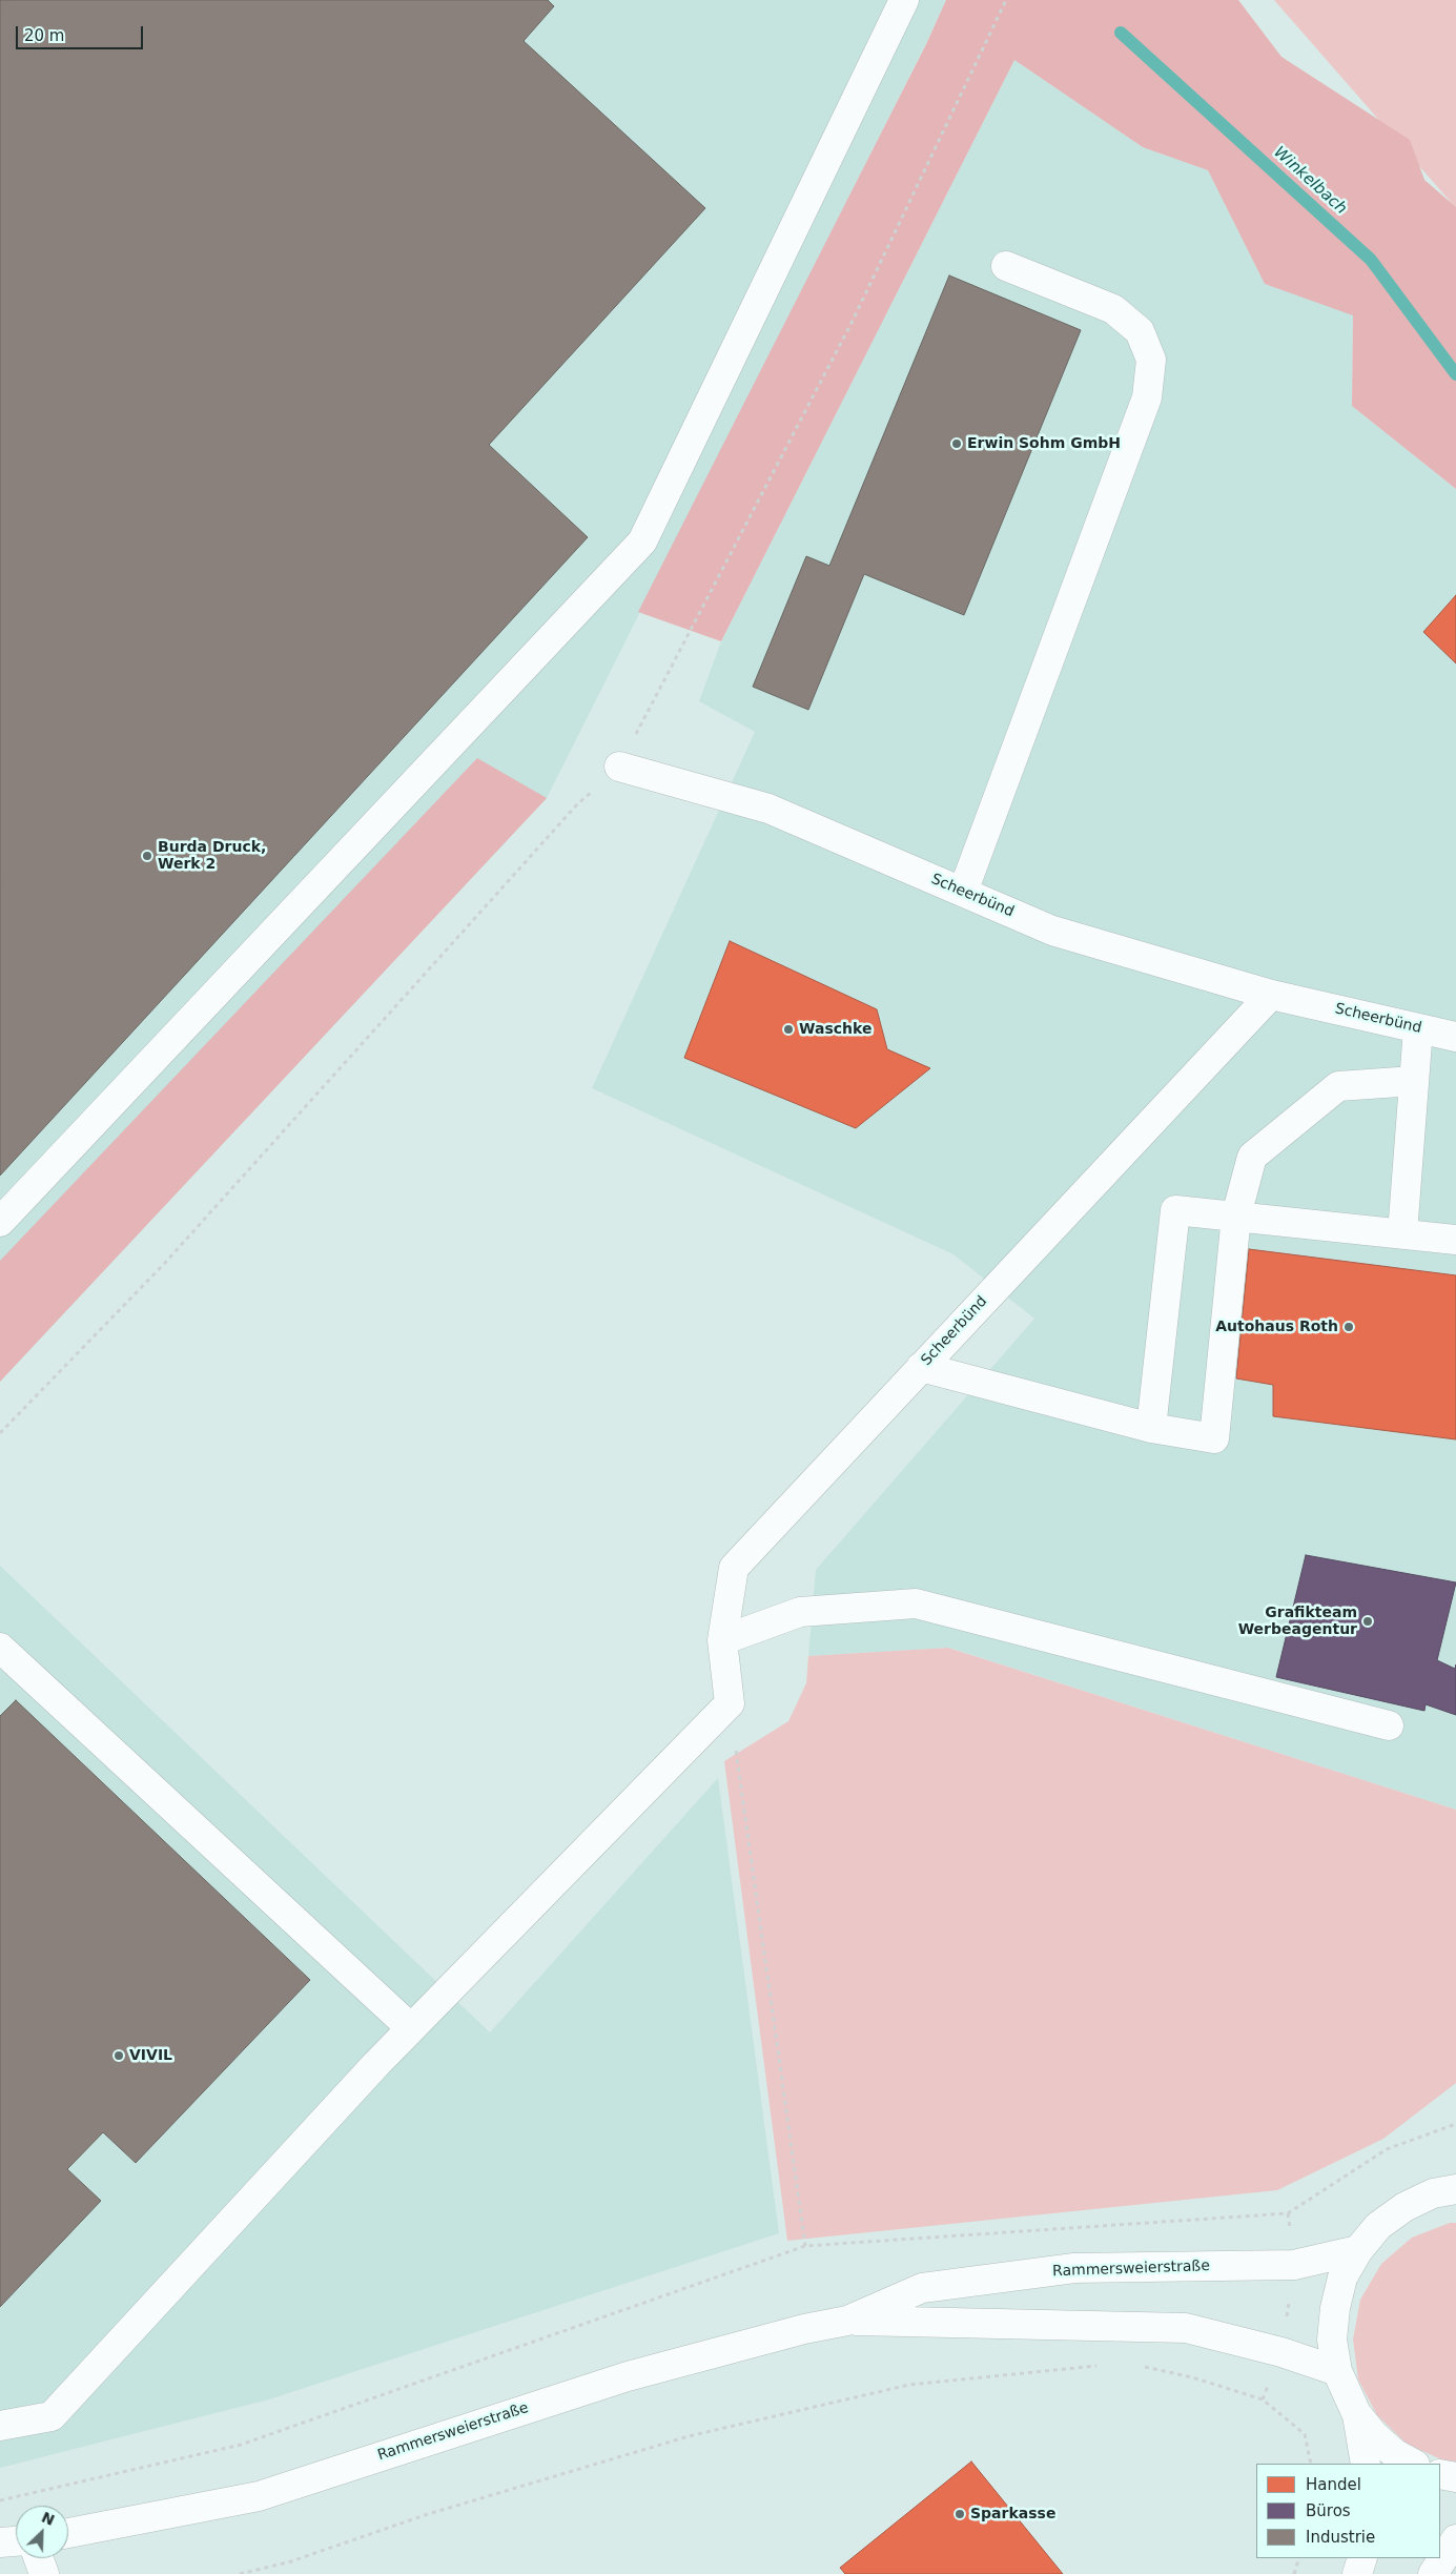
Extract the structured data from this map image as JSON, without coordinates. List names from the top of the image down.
{
  "streets": {
    "street": ["Scheerbünd", "Rammersweierstraße"]
  },
  "water": ["Winkelbach"],
  "places": [
    "Erwin Sohm GmbH",
    "Burda Druck, Werk 2",
    "Waschke",
    "Autohaus Roth",
    "Grafikteam Werbeagentur",
    "VIVIL",
    "Sparkasse"
  ],
  "legend": ["Handel", "Büros", "Industrie"],
  "scale_bar": "20 m",
  "north": "top right"
}
